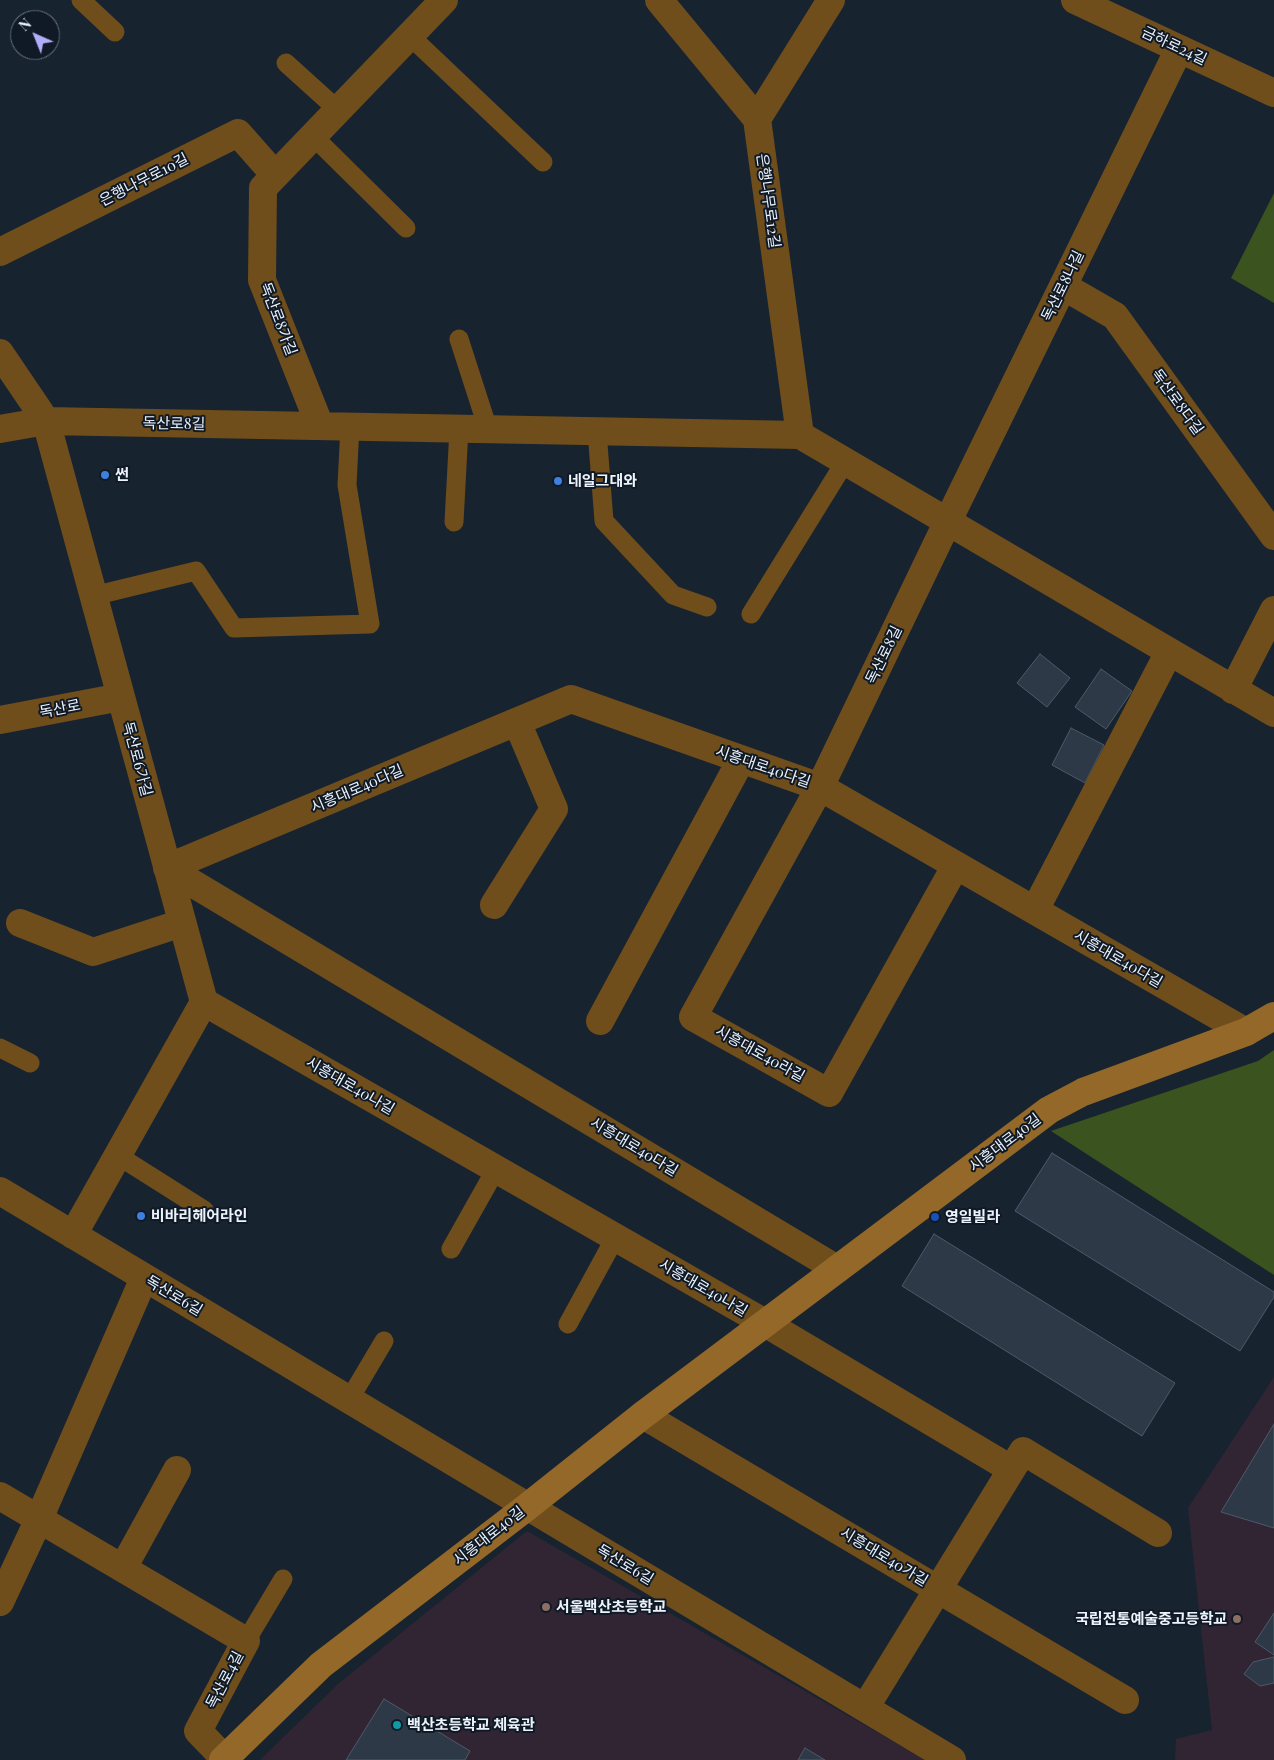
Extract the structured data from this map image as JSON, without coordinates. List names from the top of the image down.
{
  "streets": {
    "street": [
      "금하로24길",
      "은행나무로10길",
      "은행나무로12길",
      "독산로8나길",
      "독산로8가길",
      "독산로8다길",
      "독산로8길",
      "독산로",
      "독산로6가길",
      "시흥대로40다길",
      "시흥대로40라길",
      "시흥대로40나길",
      "시흥대로40길",
      "독산로6길",
      "시흥대로40가길",
      "독산로4길"
    ]
  },
  "crossings": [
    ["금하로24길", "독산로8나길"],
    ["은행나무로10길", "독산로8가길"],
    ["은행나무로12길", "독산로8길"],
    ["독산로8나길", "독산로8다길"],
    ["독산로8나길", "독산로8길"],
    ["독산로8가길", "독산로8길"],
    ["독산로8길", "독산로6가길"],
    ["독산로8길", "시흥대로40다길"],
    ["독산로8길", "시흥대로40라길"],
    ["독산로", "독산로6가길"],
    ["독산로6가길", "시흥대로40다길"],
    ["독산로6가길", "시흥대로40나길"],
    ["시흥대로40다길", "시흥대로40라길"],
    ["시흥대로40다길", "시흥대로40길"],
    ["시흥대로40나길", "시흥대로40길"],
    ["시흥대로40길", "독산로6길"],
    ["시흥대로40길", "시흥대로40가길"],
    ["시흥대로40길", "독산로4길"]
  ],
  "places": [
    "썬",
    "네일그대와",
    "비바리헤어라인",
    "영일빌라",
    "서울백산초등학교",
    "국립전통예술중고등학교",
    "백산초등학교 체육관"
  ],
  "north": "top left"
}
